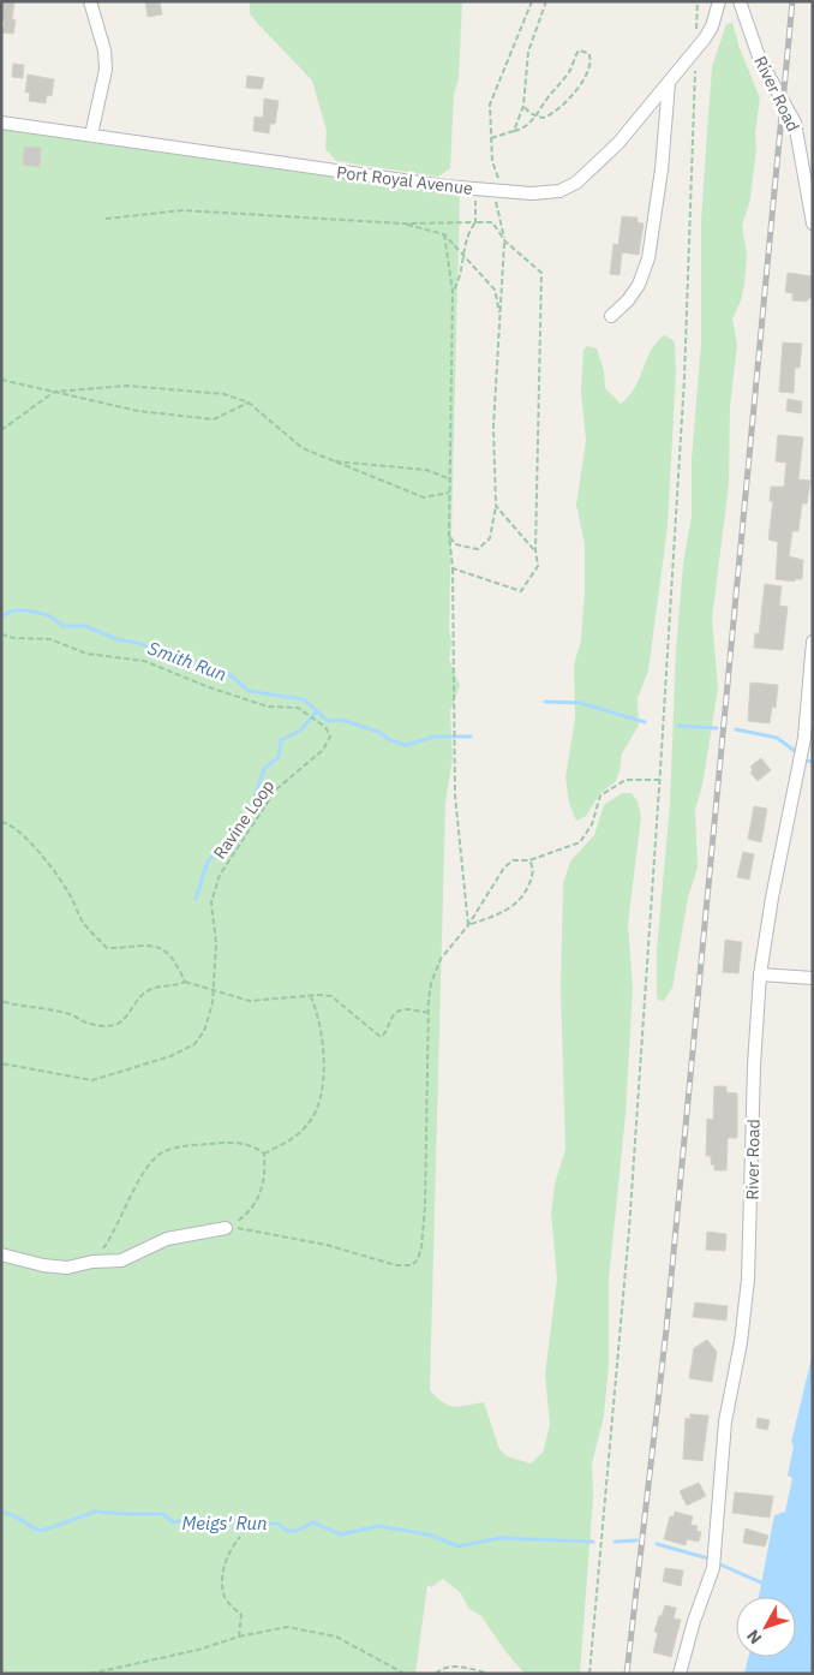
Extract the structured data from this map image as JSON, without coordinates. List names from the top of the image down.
{
  "streets": {
    "street": ["River Road", "Port Royal Avenue"],
    "path": ["Ravine Loop"]
  },
  "water": ["Smith Run", "Meigs' Run"],
  "north": "bottom left"
}
